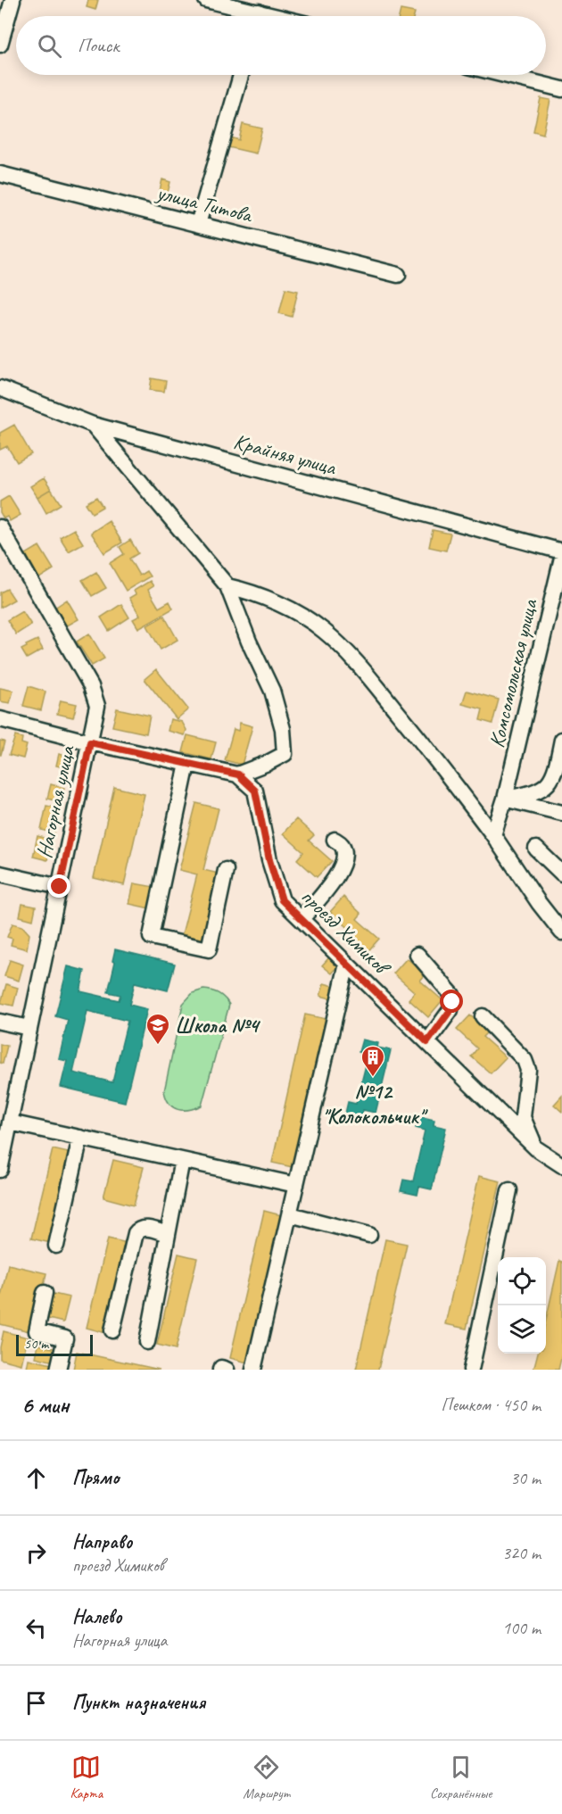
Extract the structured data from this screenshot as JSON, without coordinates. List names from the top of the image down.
{
  "streets": {
    "street": [
      "улица Титова",
      "Крайняя улица",
      "Комсомольская улица",
      "Нагорная улица",
      "проезд Химиков"
    ]
  },
  "places": {
    "school or university": ["Школа №4"],
    "building": ["№12 \"Колокольчик\""]
  },
  "scale_bar": "50 m",
  "page": {
    "search": "Поиск",
    "scale": "50 m",
    "heading": ["6 мин", "Пешком · 450 m"],
    "list": [
      ["Прямо", "30 m"],
      ["Направо", "проезд Химиков", "320 m"],
      ["Налево", "Нагорная улица", "100 m"],
      "Пункт назначения"
    ],
    "nav": ["Карта", "Маршрут", "Сохранённые"]
  }
}
